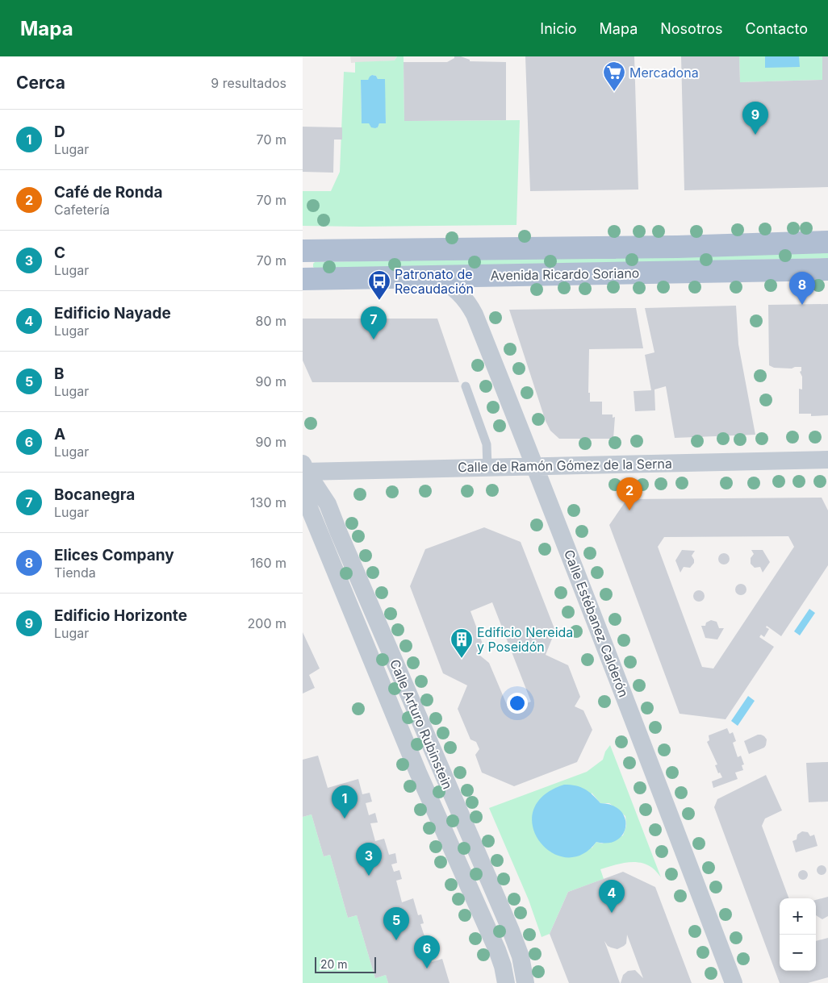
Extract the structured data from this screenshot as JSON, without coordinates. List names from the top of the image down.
{
  "streets": {
    "main road": ["Avenida Ricardo Soriano"],
    "street": ["Calle de Ramón Gómez de la Serna", "Calle Estébanez Calderón", "Calle Arturo Rubinstein"]
  },
  "crossings": [
    ["Avenida Ricardo Soriano", "Calle Estébanez Calderón"],
    ["Calle de Ramón Gómez de la Serna", "Calle Estébanez Calderón"],
    ["Calle de Ramón Gómez de la Serna", "Calle Arturo Rubinstein"]
  ],
  "places": {
    "supermarket": ["Mercadona"],
    "bus stop": ["Patronato de Recaudación"],
    "building": ["Edificio Nereida y Poseidón"]
  },
  "scale_bar": "20 m",
  "page": {
    "header": "Mapa",
    "nav": [
      "Inicio",
      "Mapa",
      "Nosotros",
      "Contacto"
    ],
    "heading": ["Cerca", "9 resultados"],
    "pins": [
      "9",
      "8",
      "7",
      "2",
      "1",
      "3",
      "4",
      "5",
      "6"
    ],
    "list": [
      {
        "mark": "1",
        "name": "D",
        "note": "Lugar",
        "value": "70 m"
      },
      {
        "mark": "2",
        "name": "Café de Ronda",
        "note": "Cafetería",
        "value": "70 m"
      },
      {
        "mark": "3",
        "name": "C",
        "note": "Lugar",
        "value": "70 m"
      },
      {
        "mark": "4",
        "name": "Edificio Nayade",
        "note": "Lugar",
        "value": "80 m"
      },
      {
        "mark": "5",
        "name": "B",
        "note": "Lugar",
        "value": "90 m"
      },
      {
        "mark": "6",
        "name": "A",
        "note": "Lugar",
        "value": "90 m"
      },
      {
        "mark": "7",
        "name": "Bocanegra",
        "note": "Lugar",
        "value": "130 m"
      },
      {
        "mark": "8",
        "name": "Elices Company",
        "note": "Tienda",
        "value": "160 m"
      },
      {
        "mark": "9",
        "name": "Edificio Horizonte",
        "note": "Lugar",
        "value": "200 m"
      }
    ],
    "map_buttons": ["+", "−"],
    "scale": "20 m"
  }
}
